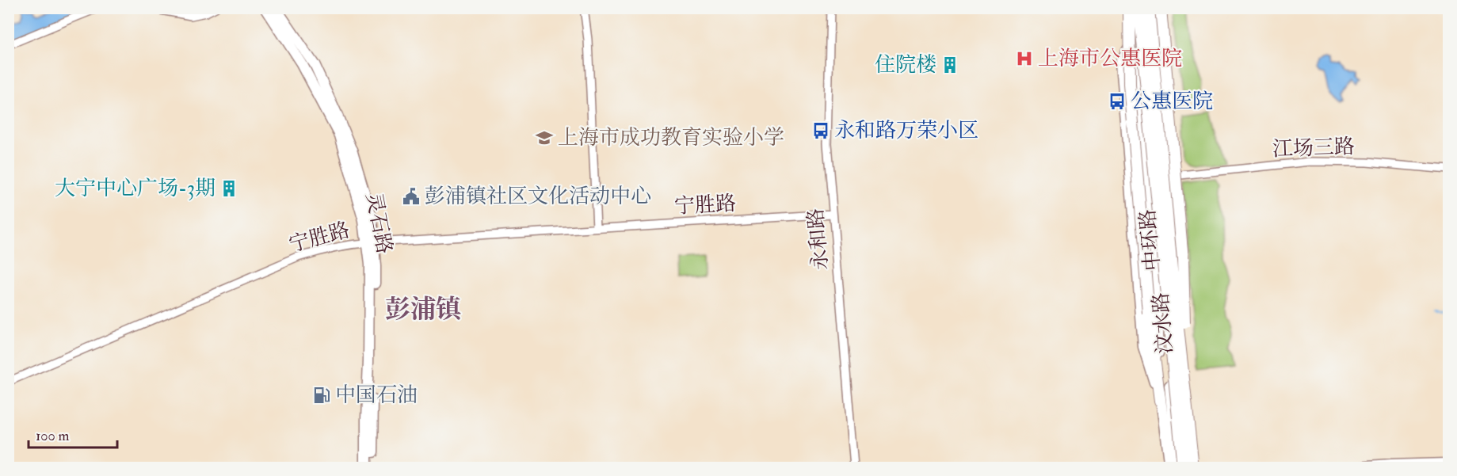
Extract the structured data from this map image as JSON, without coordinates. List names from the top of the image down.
{
  "streets": {
    "highway": ["中环路"],
    "main road": ["灵石路", "汶水路"],
    "street": ["江场三路", "宁胜路", "永和路"]
  },
  "crossings": [
    ["宁胜路", "灵石路"],
    ["宁胜路", "永和路"],
    ["中环路", "汶水路"]
  ],
  "districts": ["彭浦镇"],
  "places": {
    "hospital": ["上海市公惠医院"],
    "building": ["住院楼", "大宁中心广场-3期"],
    "bus stop": ["公惠医院", "永和路万荣小区"],
    "school or university": ["上海市成功教育实验小学"],
    "public building": ["彭浦镇社区文化活动中心"],
    "fuel station": ["中国石油"]
  },
  "scale_bar": "100 m"
}
